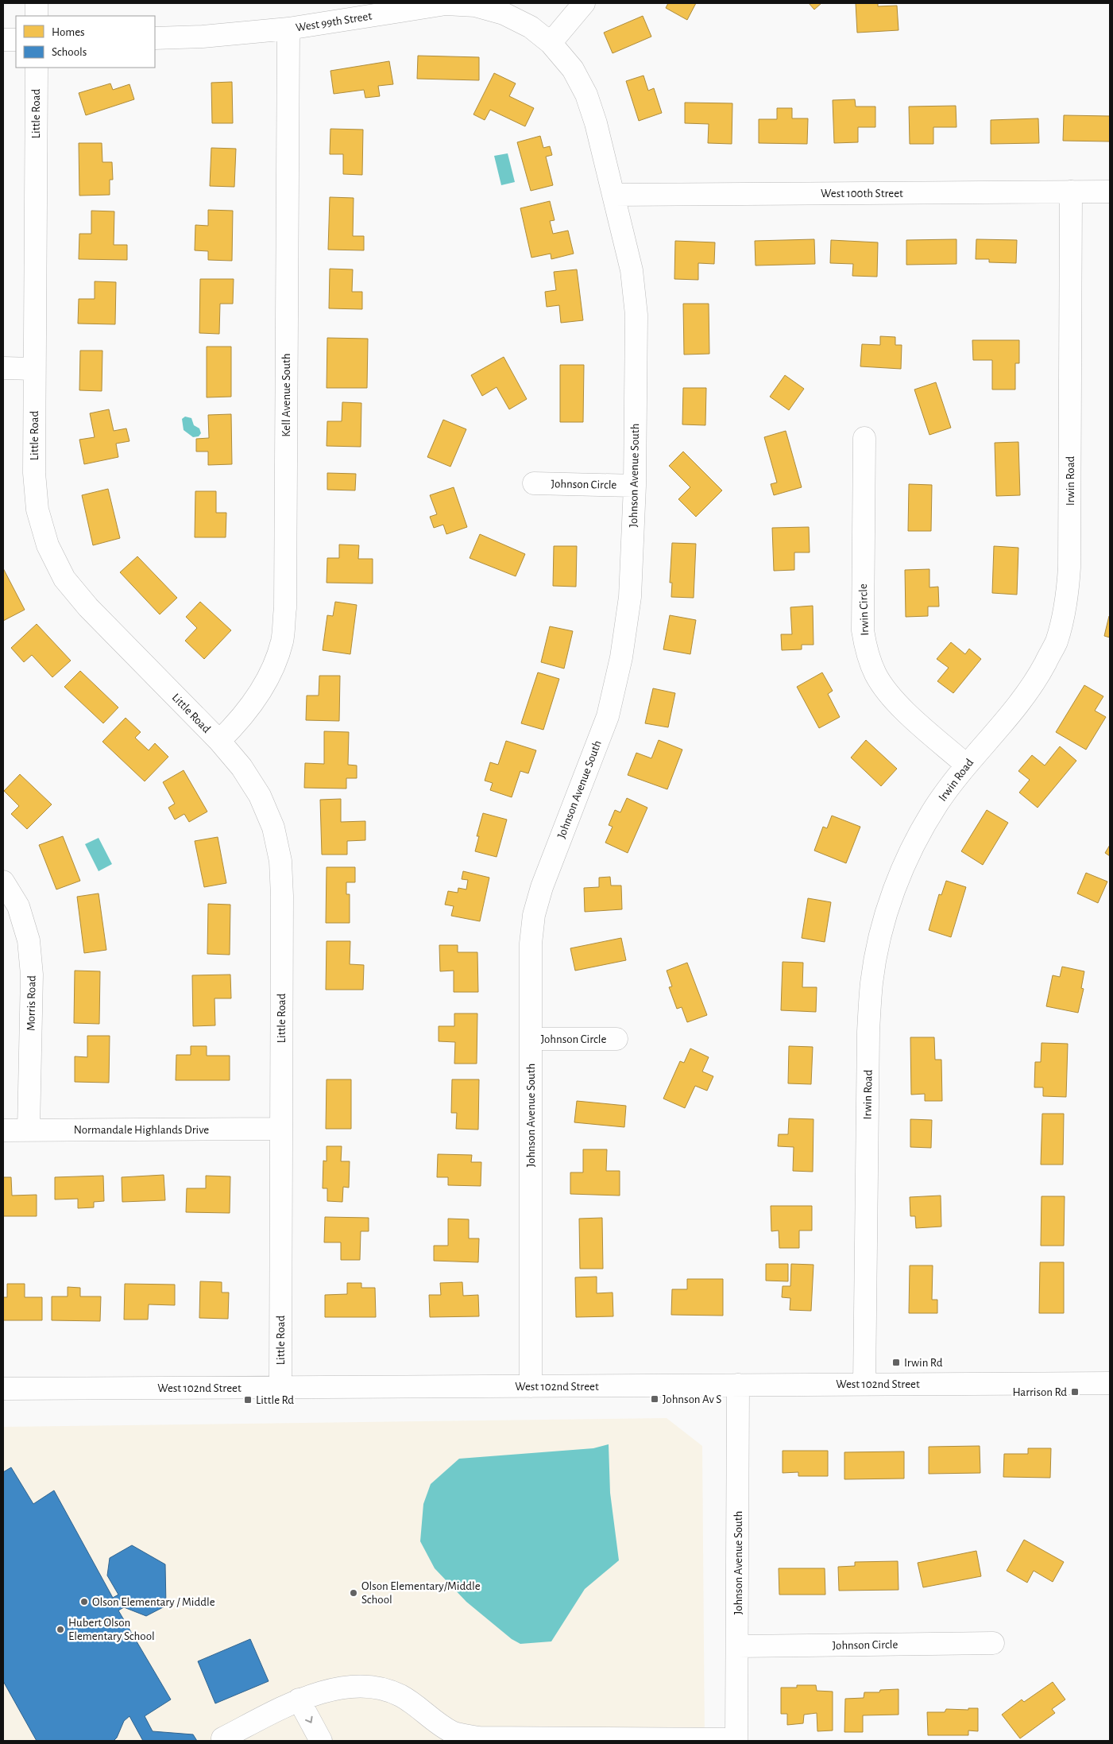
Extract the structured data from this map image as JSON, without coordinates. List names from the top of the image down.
{
  "streets": {
    "street": [
      "West 99th Street",
      "Little Road",
      "West 100th Street",
      "Kell Avenue South",
      "Johnson Avenue South",
      "Irwin Road",
      "Johnson Circle",
      "Irwin Circle",
      "Morris Road",
      "Normandale Highlands Drive",
      "West 102nd Street"
    ]
  },
  "crossings": [
    ["West 99th Street", "West 100th Street"],
    ["West 99th Street", "Kell Avenue South"],
    ["West 99th Street", "Johnson Avenue South"],
    ["Little Road", "Kell Avenue South"],
    ["Little Road", "Normandale Highlands Drive"],
    ["Little Road", "West 102nd Street"],
    ["West 100th Street", "Johnson Avenue South"],
    ["West 100th Street", "Irwin Road"],
    ["Johnson Avenue South", "Johnson Circle"],
    ["Johnson Avenue South", "West 102nd Street"],
    ["Irwin Road", "Irwin Circle"],
    ["Irwin Road", "West 102nd Street"],
    ["Morris Road", "Normandale Highlands Drive"]
  ],
  "places": {
    "transit": [
      "Irwin Rd",
      "Harrison Rd",
      "Johnson Av S",
      "Little Rd"
    ],
    "other": ["Olson Elementary/Middle School", "Olson Elementary / Middle", "Hubert Olson Elementary School"]
  },
  "legend": ["Homes", "Schools"]
}
